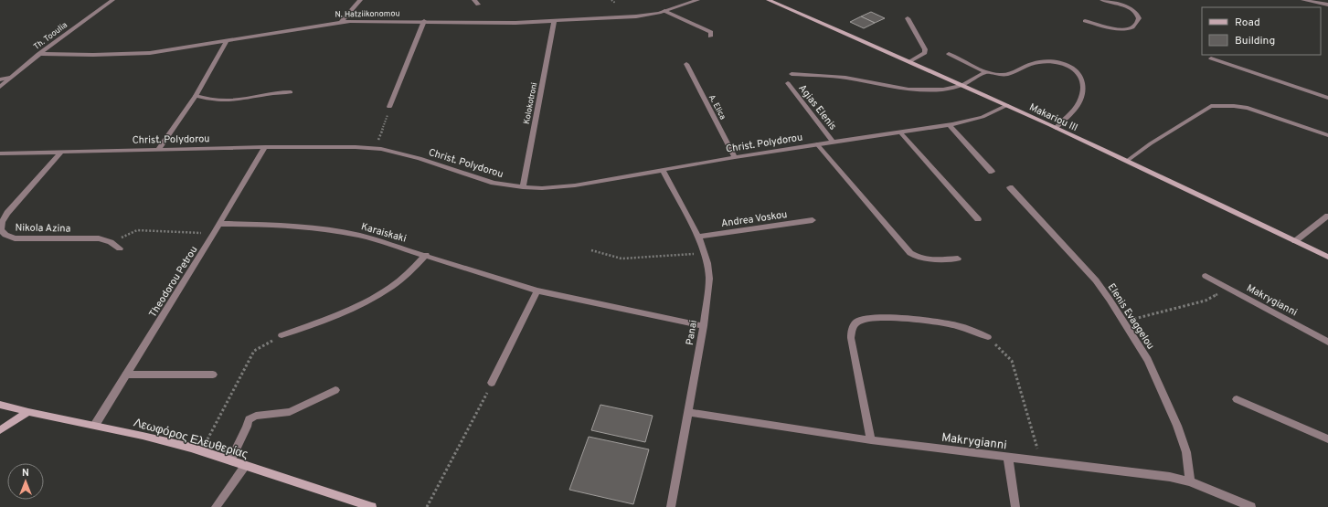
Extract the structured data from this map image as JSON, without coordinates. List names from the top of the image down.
{
  "streets": {
    "main road": ["Makariou III", "Λεωφόρος Ελευθερίας"],
    "street": [
      "N. Hatziikonomou",
      "Th. Tooulia",
      "Kolokotroni",
      "A. Elica",
      "Agias Elenis",
      "Christ. Polydorou",
      "Andrea Voskou",
      "Nikola Azina",
      "Karaiskaki",
      "Theodorou Petrou",
      "Makrygianni",
      "Elenis Evaggelou",
      "Panai"
    ]
  },
  "crossings": [
    ["N. Hatziikonomou", "Th. Tooulia"],
    ["N. Hatziikonomou", "Kolokotroni"],
    ["Kolokotroni", "Christ. Polydorou"],
    ["A. Elica", "Christ. Polydorou"],
    ["Agias Elenis", "Christ. Polydorou"],
    ["Makariou III", "Christ. Polydorou"],
    ["Christ. Polydorou", "Nikola Azina"],
    ["Christ. Polydorou", "Theodorou Petrou"],
    ["Christ. Polydorou", "Panai"],
    ["Andrea Voskou", "Panai"],
    ["Karaiskaki", "Theodorou Petrou"],
    ["Karaiskaki", "Panai"],
    ["Theodorou Petrou", "Λεωφόρος Ελευθερίας"],
    ["Makrygianni", "Elenis Evaggelou"],
    ["Makrygianni", "Panai"]
  ],
  "legend": ["Road", "Building"],
  "north": "top"
}
